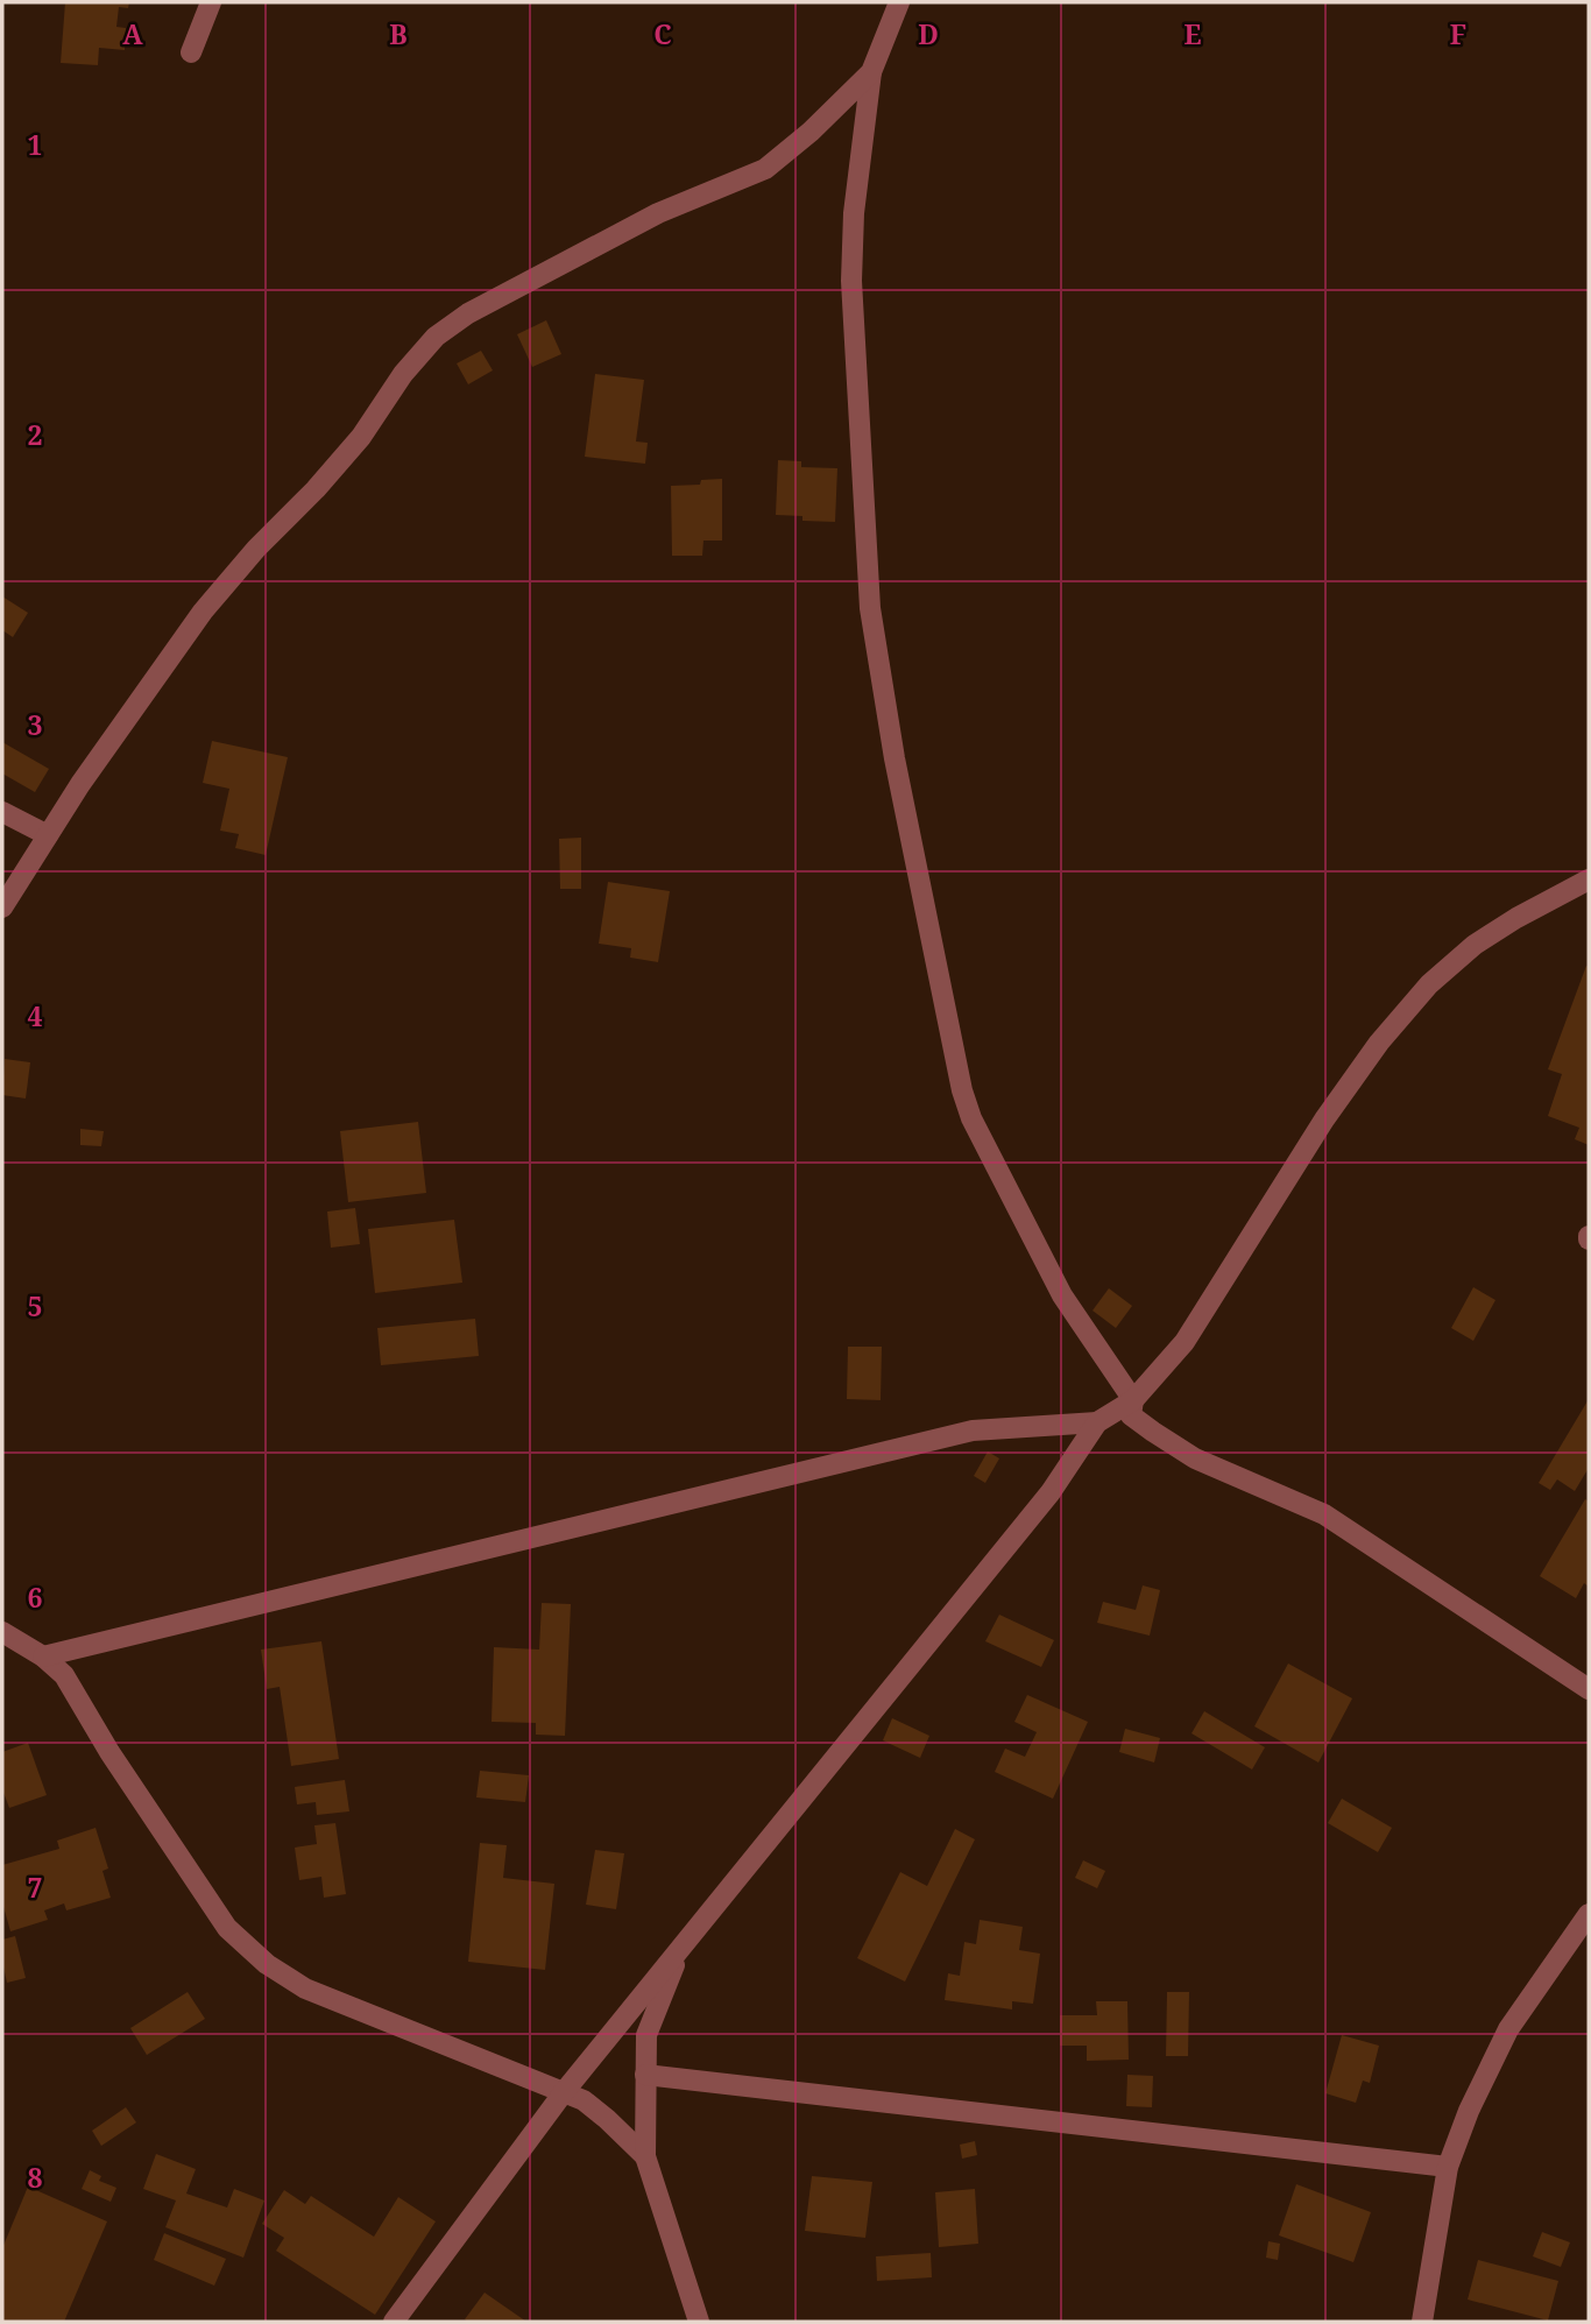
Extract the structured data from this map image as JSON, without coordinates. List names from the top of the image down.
{
  "grid": {
    "columns": [
      "A",
      "B",
      "C",
      "D",
      "E",
      "F"
    ],
    "rows": [
      "1",
      "2",
      "3",
      "4",
      "5",
      "6",
      "7",
      "8"
    ]
  }
}
